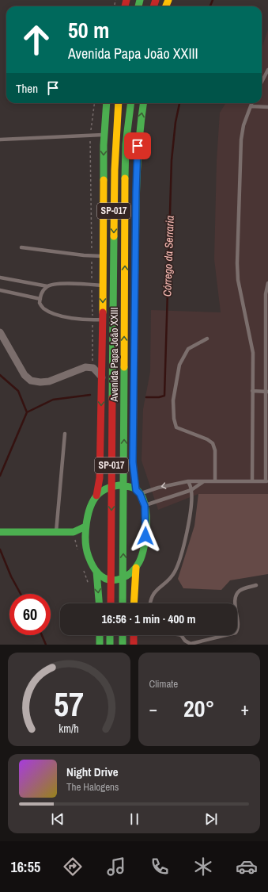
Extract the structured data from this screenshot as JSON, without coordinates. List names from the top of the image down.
{
  "streets": {
    "main road": ["SP-017", "Avenida Papa João XXIII"]
  },
  "water": ["Córrego da Serraria"],
  "page": {
    "turn": ["50 m", "Avenida Papa João XXIII"],
    "then": "Then",
    "limit": "60",
    "trip": "16:56 · 1 min · 400 m",
    "tile": "Climate",
    "heat": ["−", "20°", "+"],
    "song": ["Night Drive", "The Halogens"],
    "tabs": "16:55",
    "gauge": ["57", "km/h"]
  }
}
